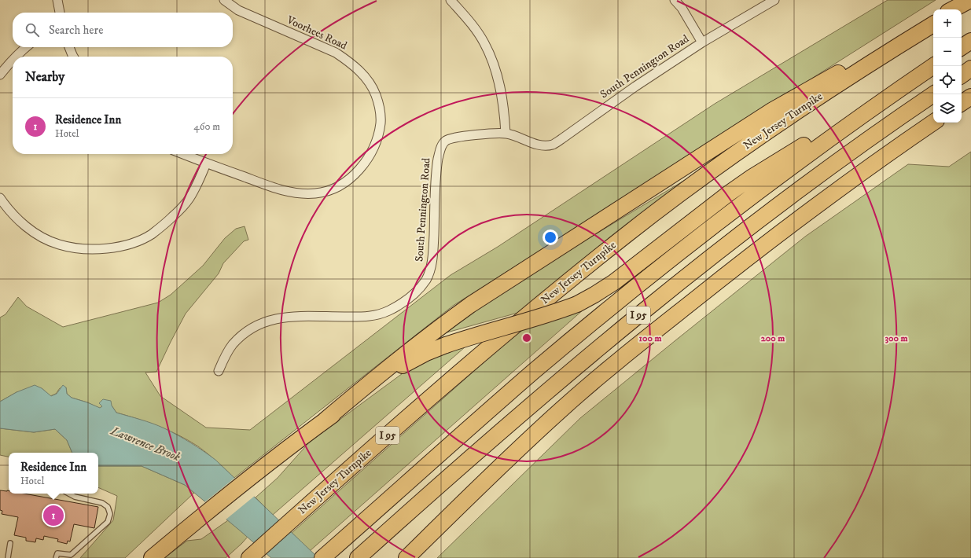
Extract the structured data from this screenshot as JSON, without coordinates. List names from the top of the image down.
{
  "streets": {
    "highway": ["New Jersey Turnpike", "I 95"],
    "street": ["Voorhees Road", "South Pennington Road"]
  },
  "water": ["Lawrence Brook"],
  "page": {
    "map_buttons": ["+", "−"],
    "search": "Search here",
    "heading": "Nearby",
    "list": [
      {
        "mark": "1",
        "name": "Residence Inn",
        "note": "Hotel",
        "value": "460 m"
      }
    ],
    "popup": ["Residence Inn", "Hotel"],
    "pins": "1"
  },
  "rings": ["100 m", "200 m", "300 m"]
}
